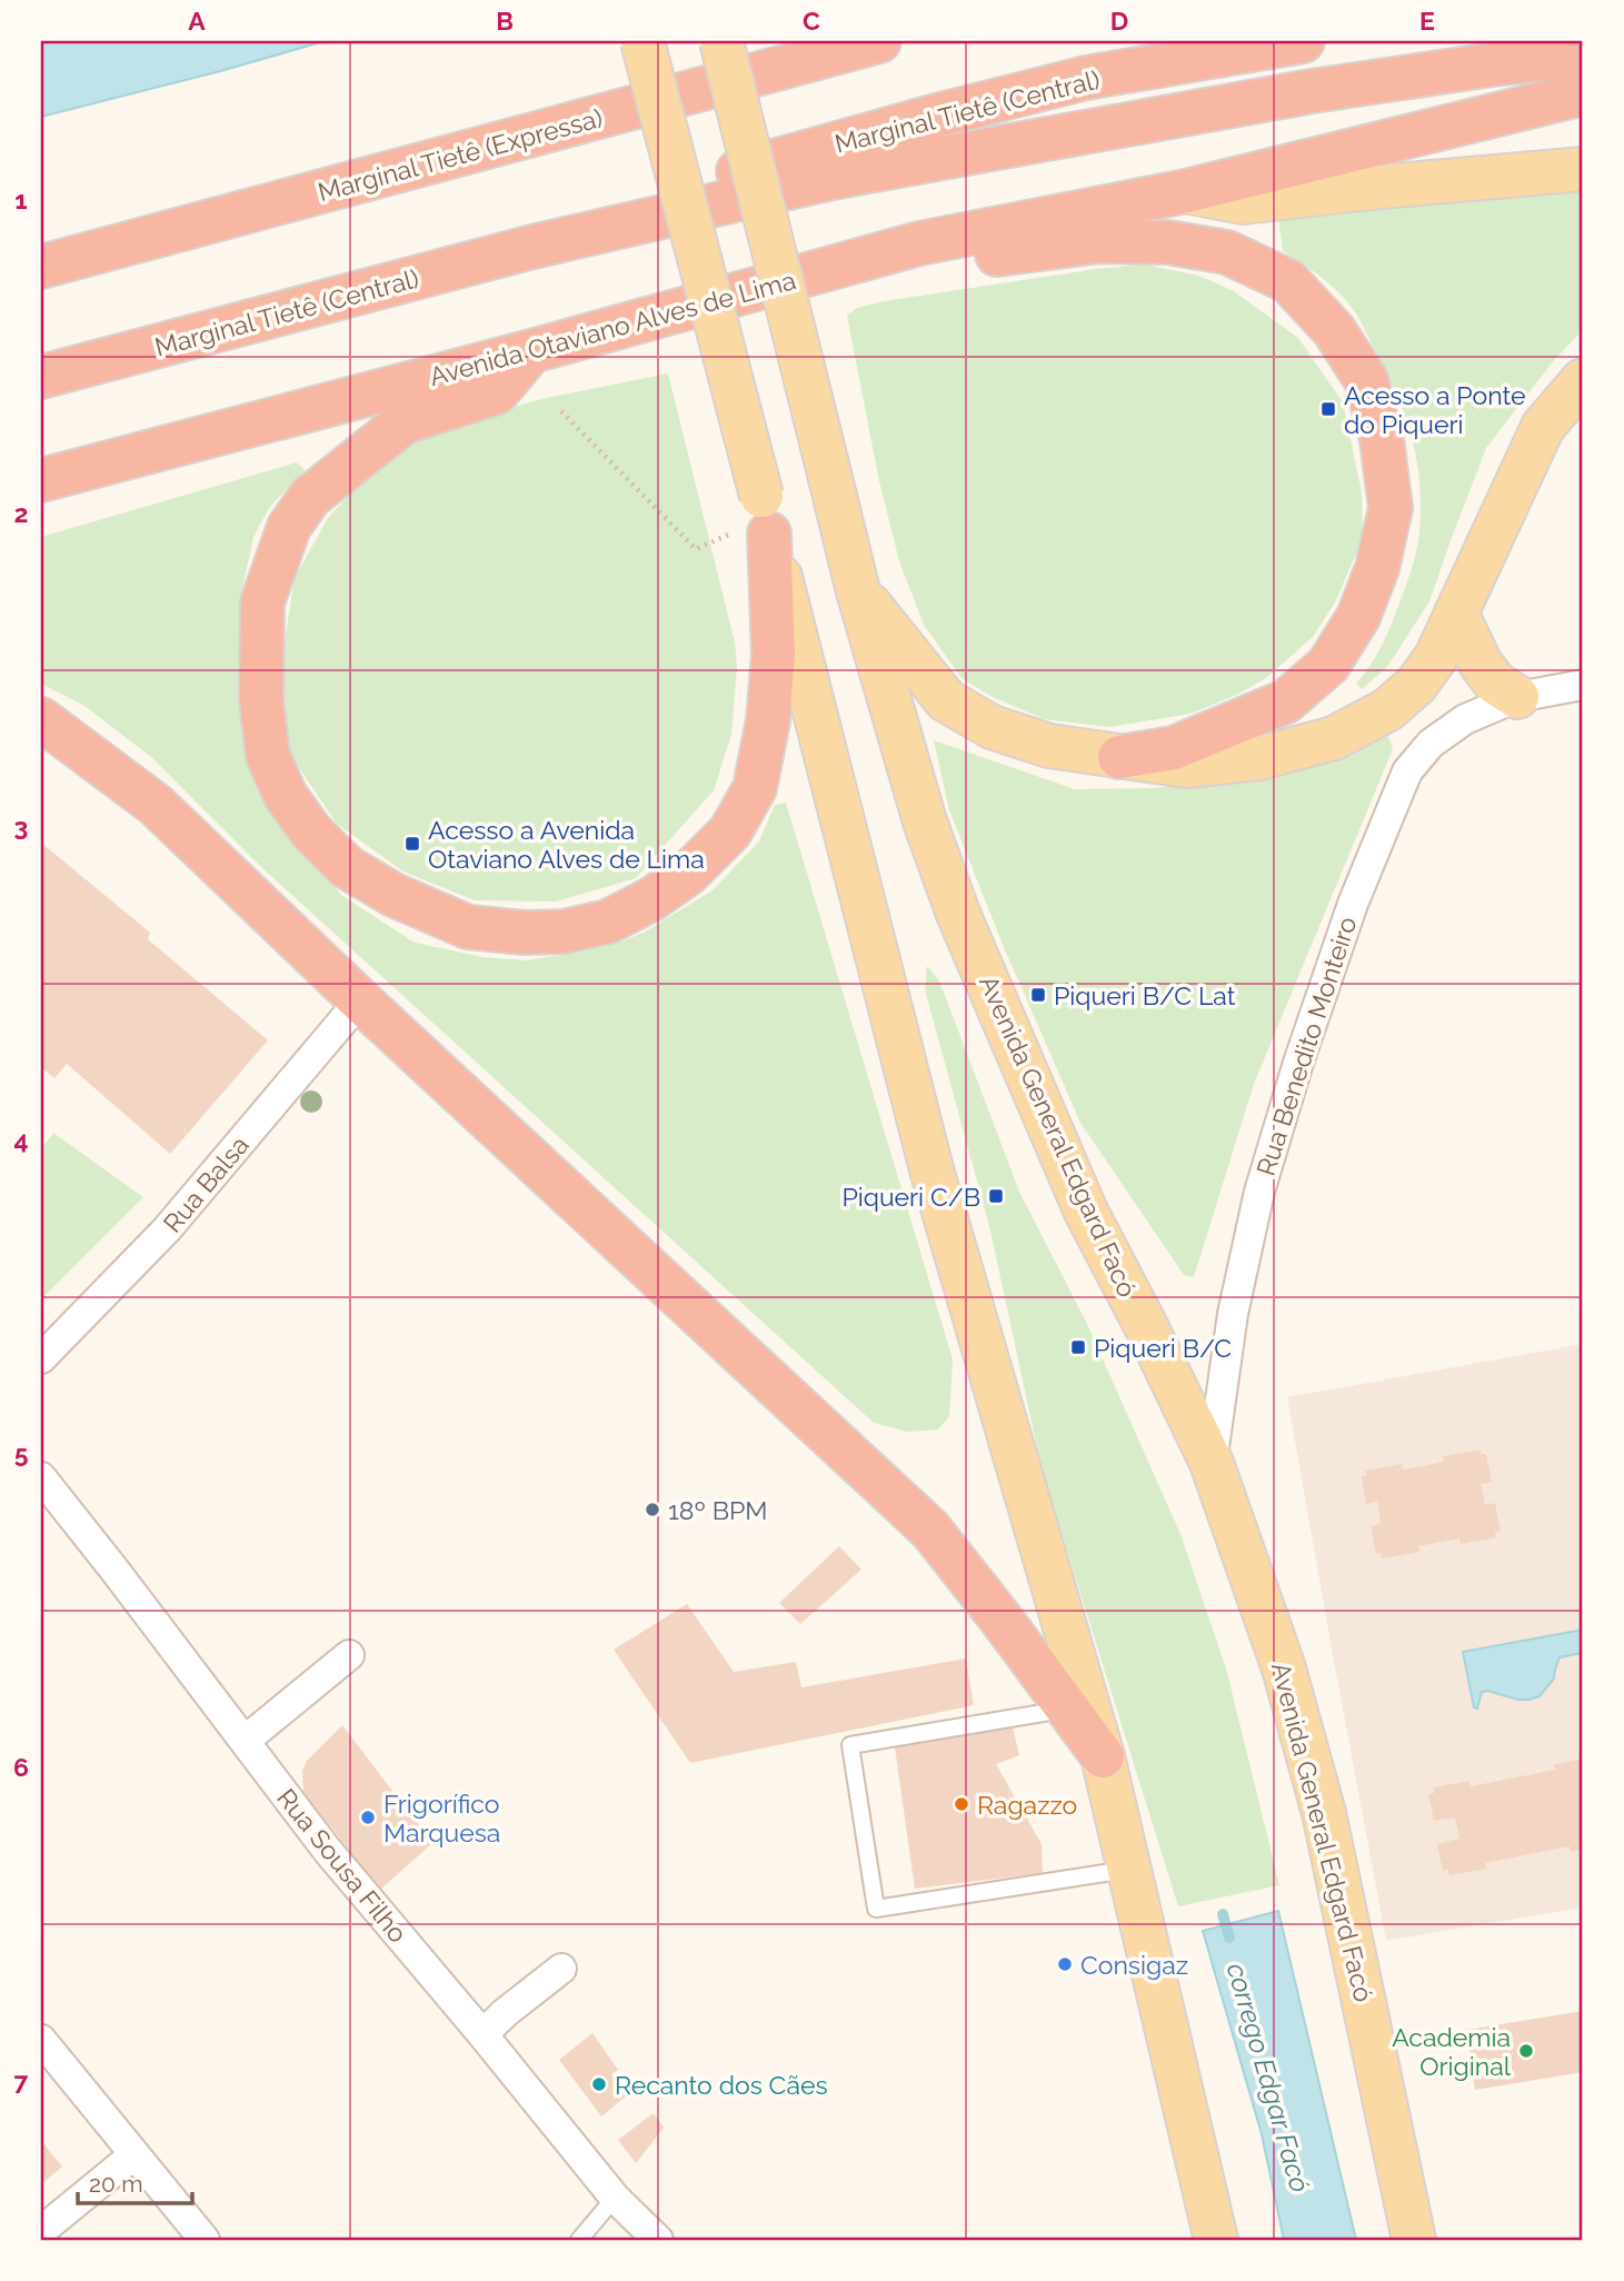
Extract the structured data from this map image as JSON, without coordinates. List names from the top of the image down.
{
  "streets": {
    "highway": ["Marginal Tietê (Central)", "Marginal Tietê (Expressa)", "Avenida Otaviano Alves de Lima"],
    "main road": ["Avenida General Edgard Facó"],
    "street": ["Rua Benedito Monteiro", "Rua Balsa", "Rua Sousa Filho"]
  },
  "crossings": [
    ["Rua Benedito Monteiro", "Avenida General Edgard Facó"]
  ],
  "water": ["corrego Edgar Facó"],
  "places": {
    "transit": [
      "Acesso a Ponte do Piqueri",
      "Acesso a Avenida Otaviano Alves de Lima",
      "Piqueri B/C Lat",
      "Piqueri C/B",
      "Piqueri B/C"
    ],
    "other": [
      "18º BPM",
      "Ragazzo",
      "Frigorífico Marquesa",
      "Consigaz",
      "Academia Original",
      "Recanto dos Cães"
    ]
  },
  "scale_bar": "20 m",
  "grid": {
    "columns": [
      "A",
      "B",
      "C",
      "D",
      "E"
    ],
    "rows": [
      "1",
      "2",
      "3",
      "4",
      "5",
      "6",
      "7"
    ]
  }
}
